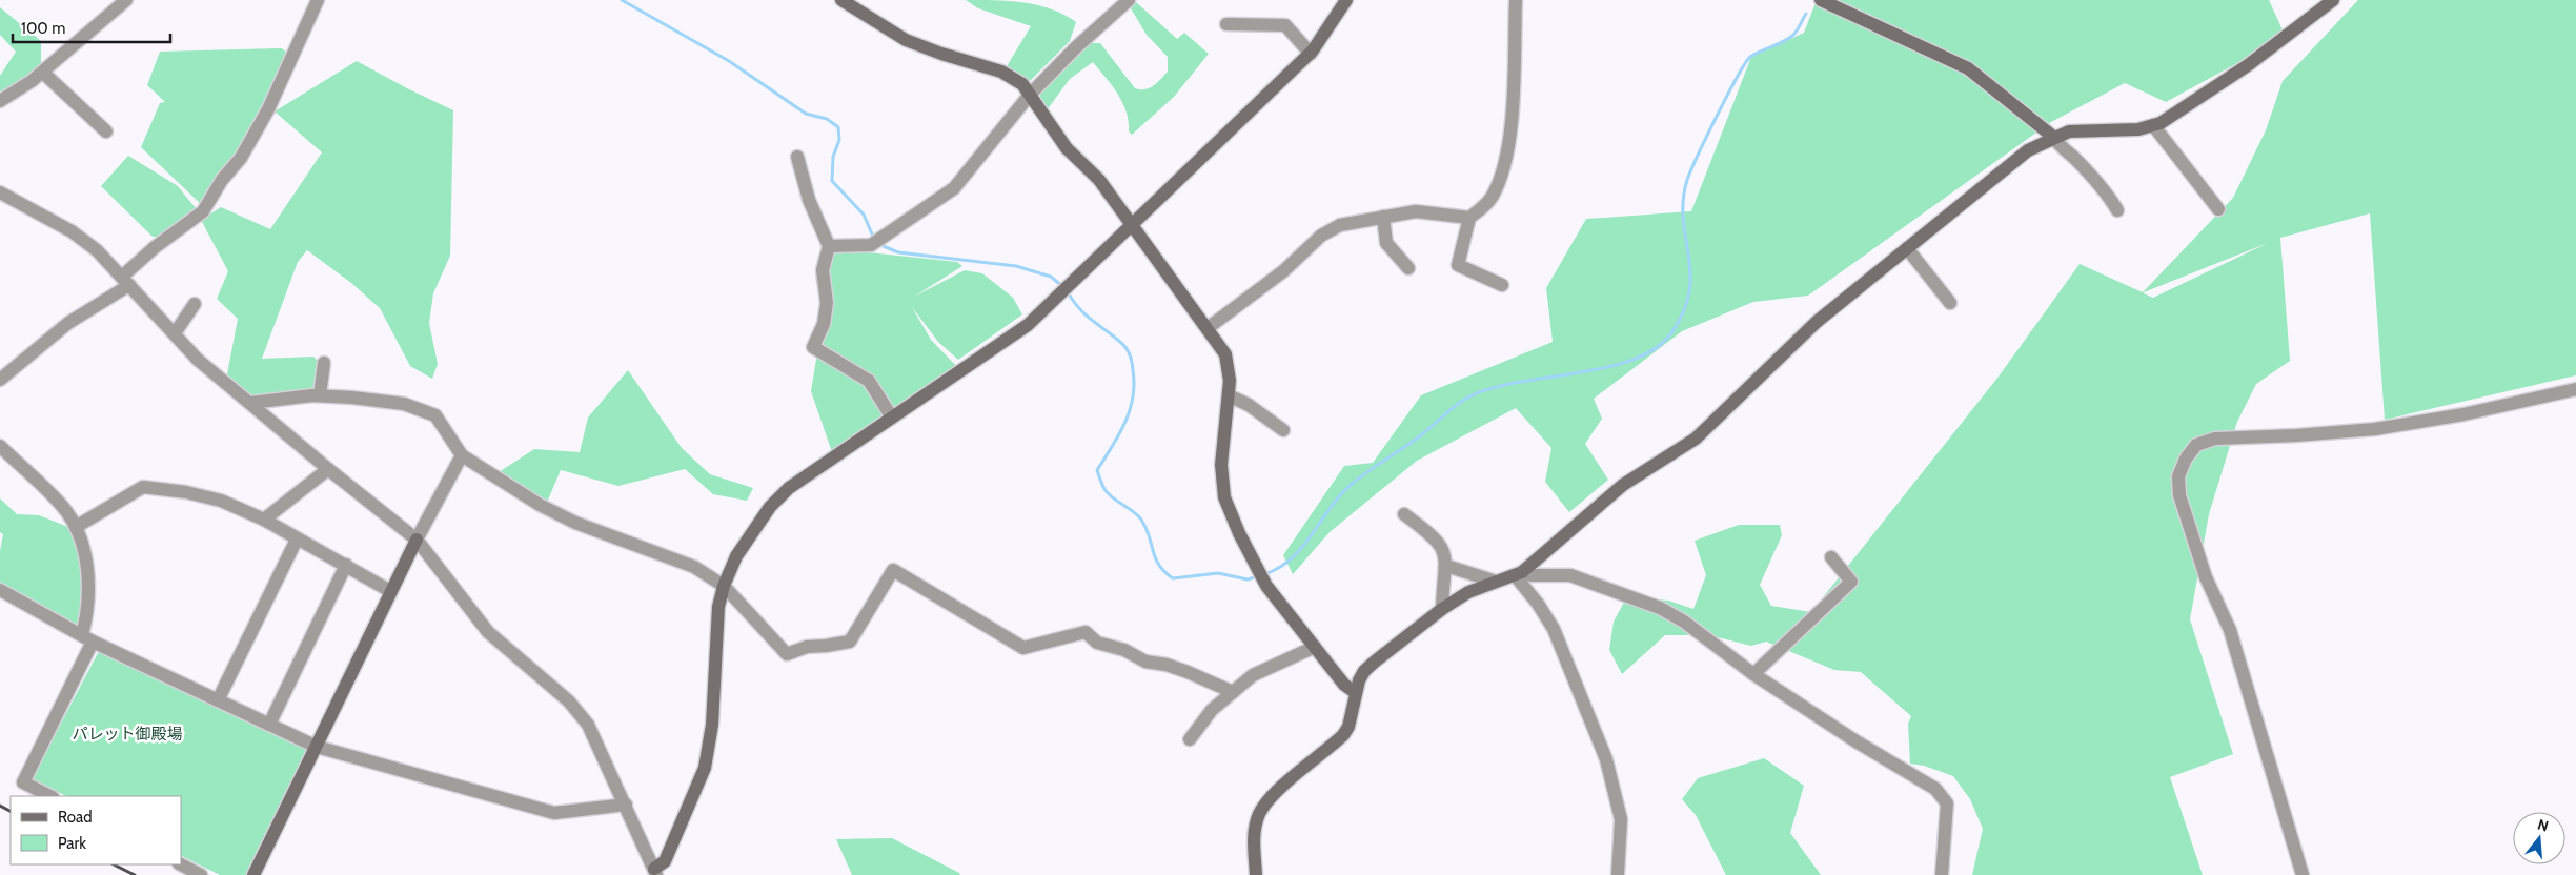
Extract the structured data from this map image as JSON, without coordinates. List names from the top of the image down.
{
  "parks": ["パレット御殿場"],
  "legend": ["Road", "Park"],
  "scale_bar": "100 m",
  "north": "top"
}
